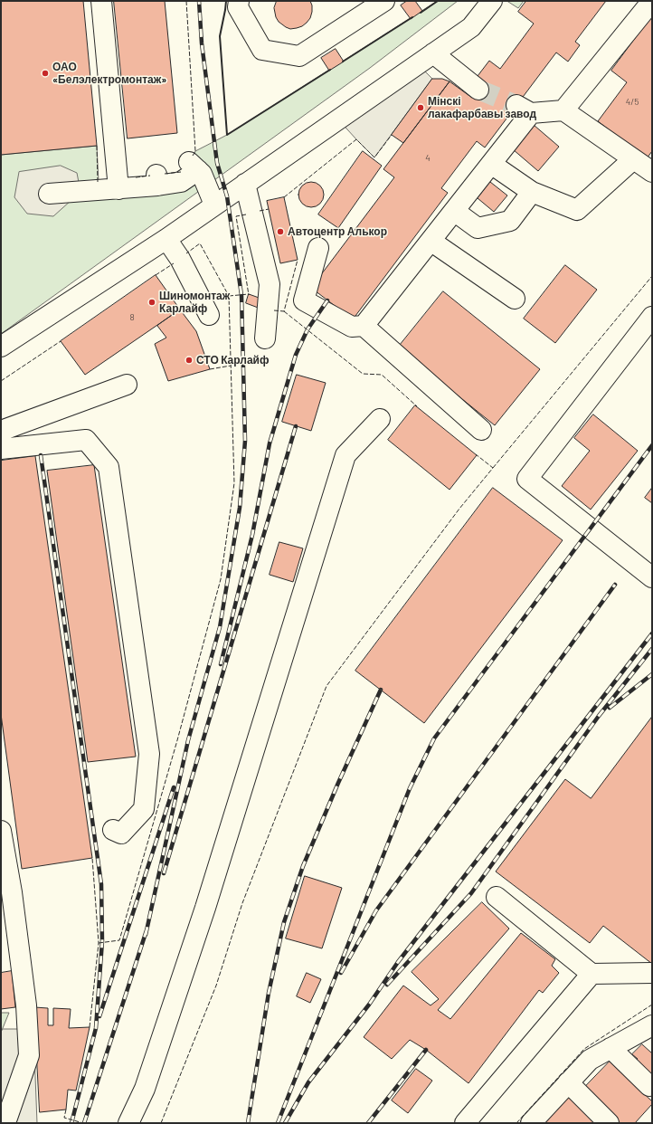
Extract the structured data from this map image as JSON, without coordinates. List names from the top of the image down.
{
  "places": [
    "ОАО «Белэлектромонтаж»",
    "Мінскі лакафарбавы завод",
    "Автоцентр Алькор",
    "Шиномонтаж Карлайф",
    "СТО Карлайф"
  ],
  "house_numbers": ["4/5", "4", "8"]
}
